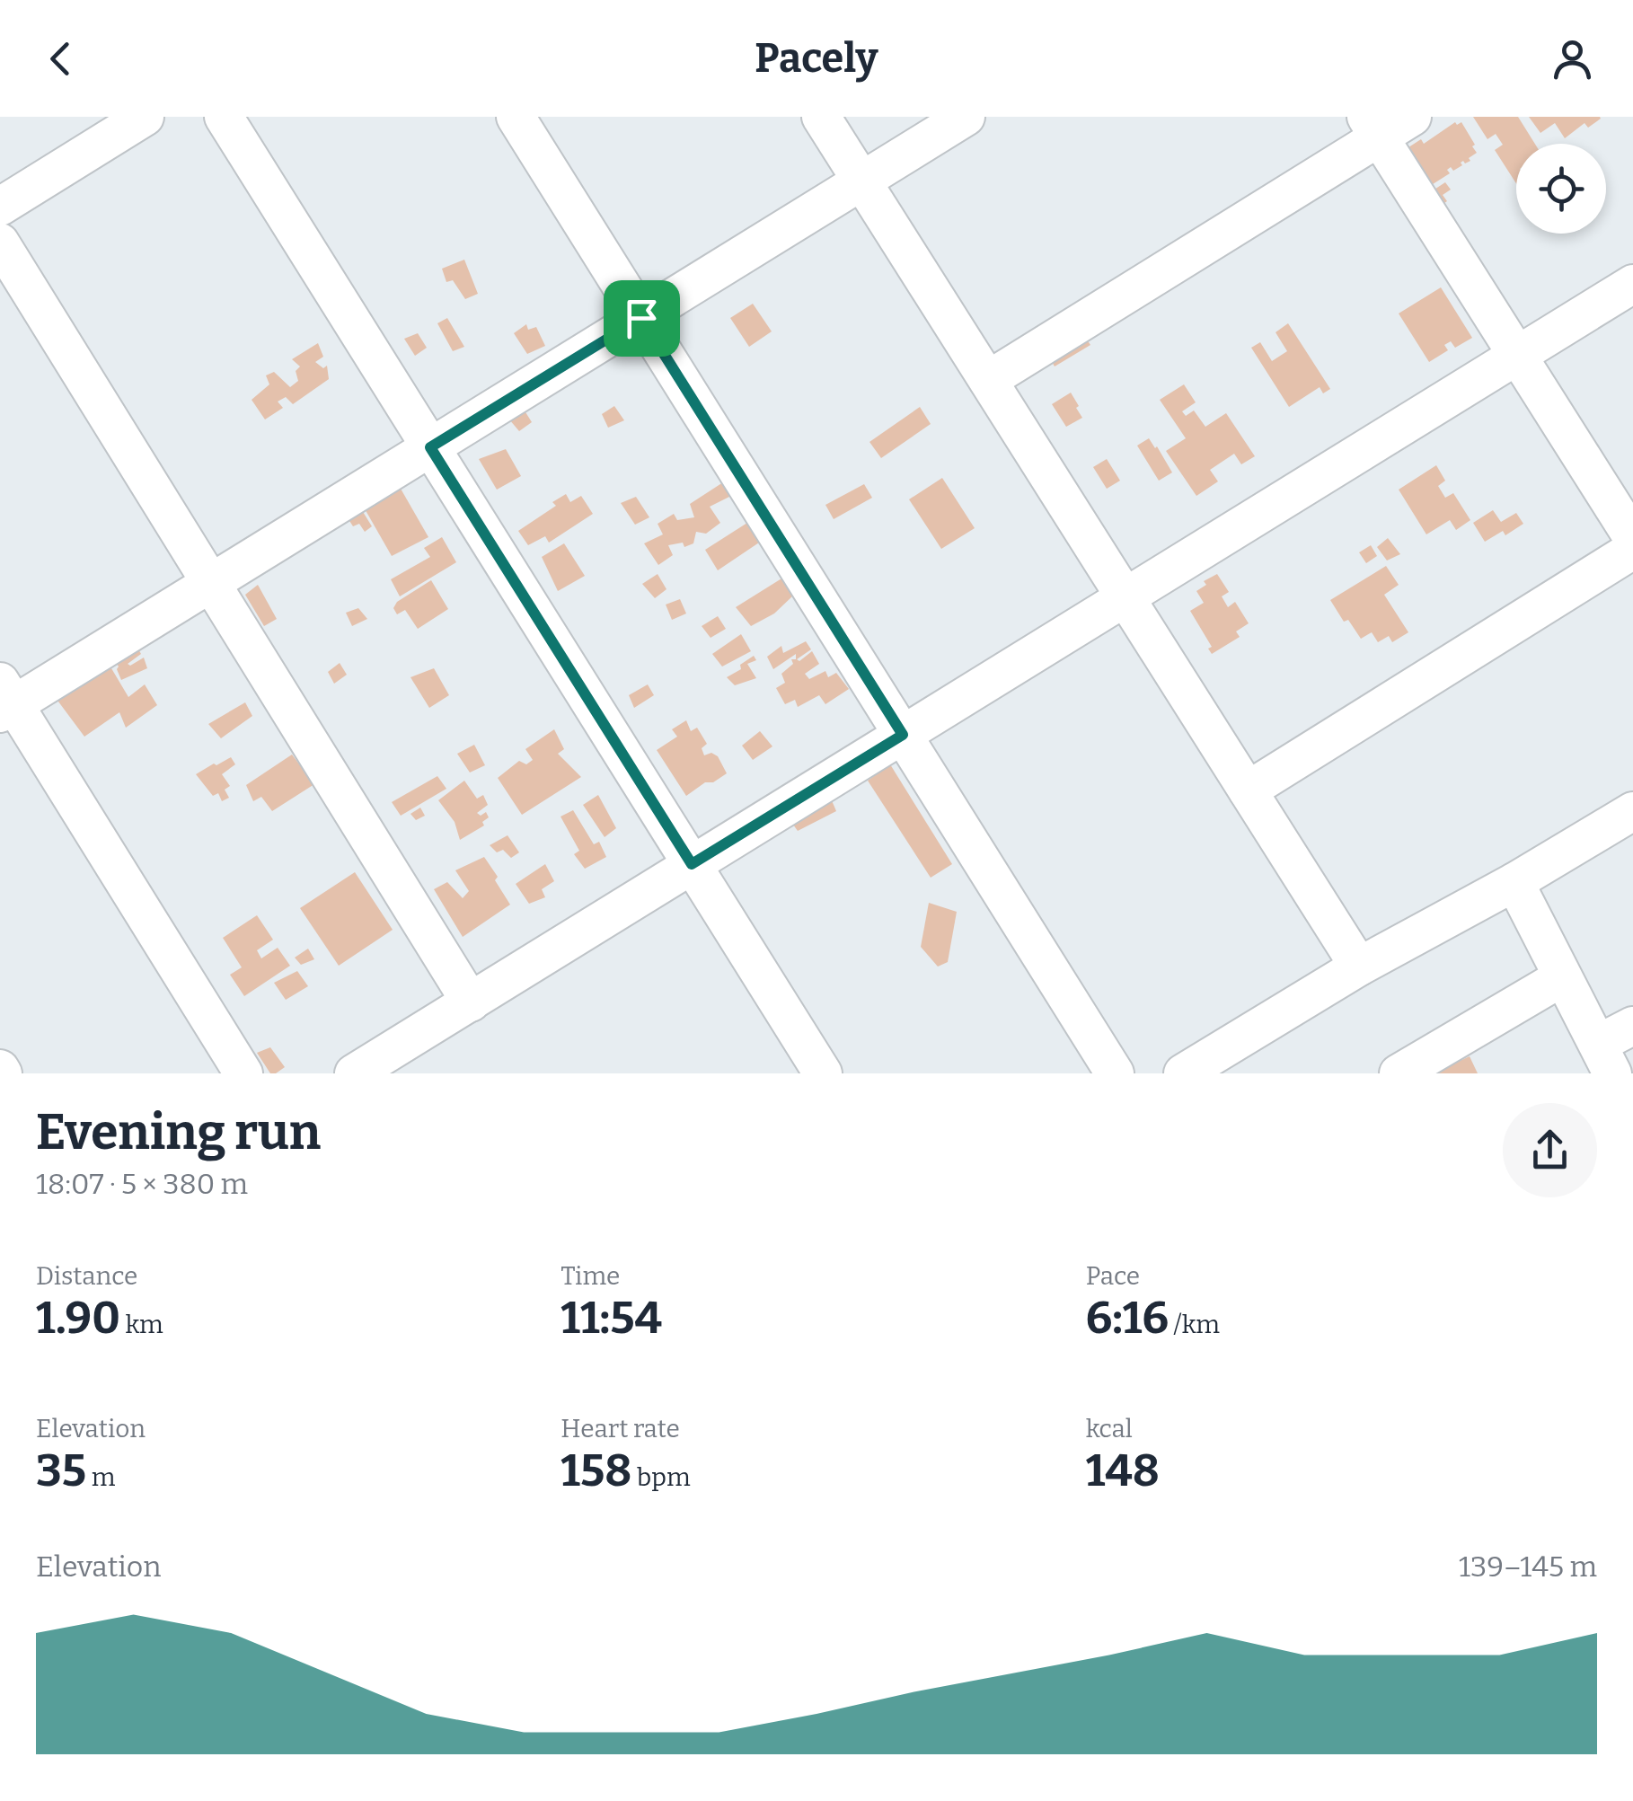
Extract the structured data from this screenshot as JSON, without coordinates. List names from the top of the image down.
{
  "page": {
    "header": "Pacely",
    "heading": ["Evening run", "18:07 · 5 × 380 m"],
    "stats": [
      ["Distance", "1.90 km"],
      ["Time", "11:54"],
      ["Pace", "6:16 /km"],
      ["Elevation", "35 m"],
      ["Heart rate", "158 bpm"],
      ["kcal", "148"]
    ],
    "chart": ["Elevation", "139–145 m"]
  }
}
